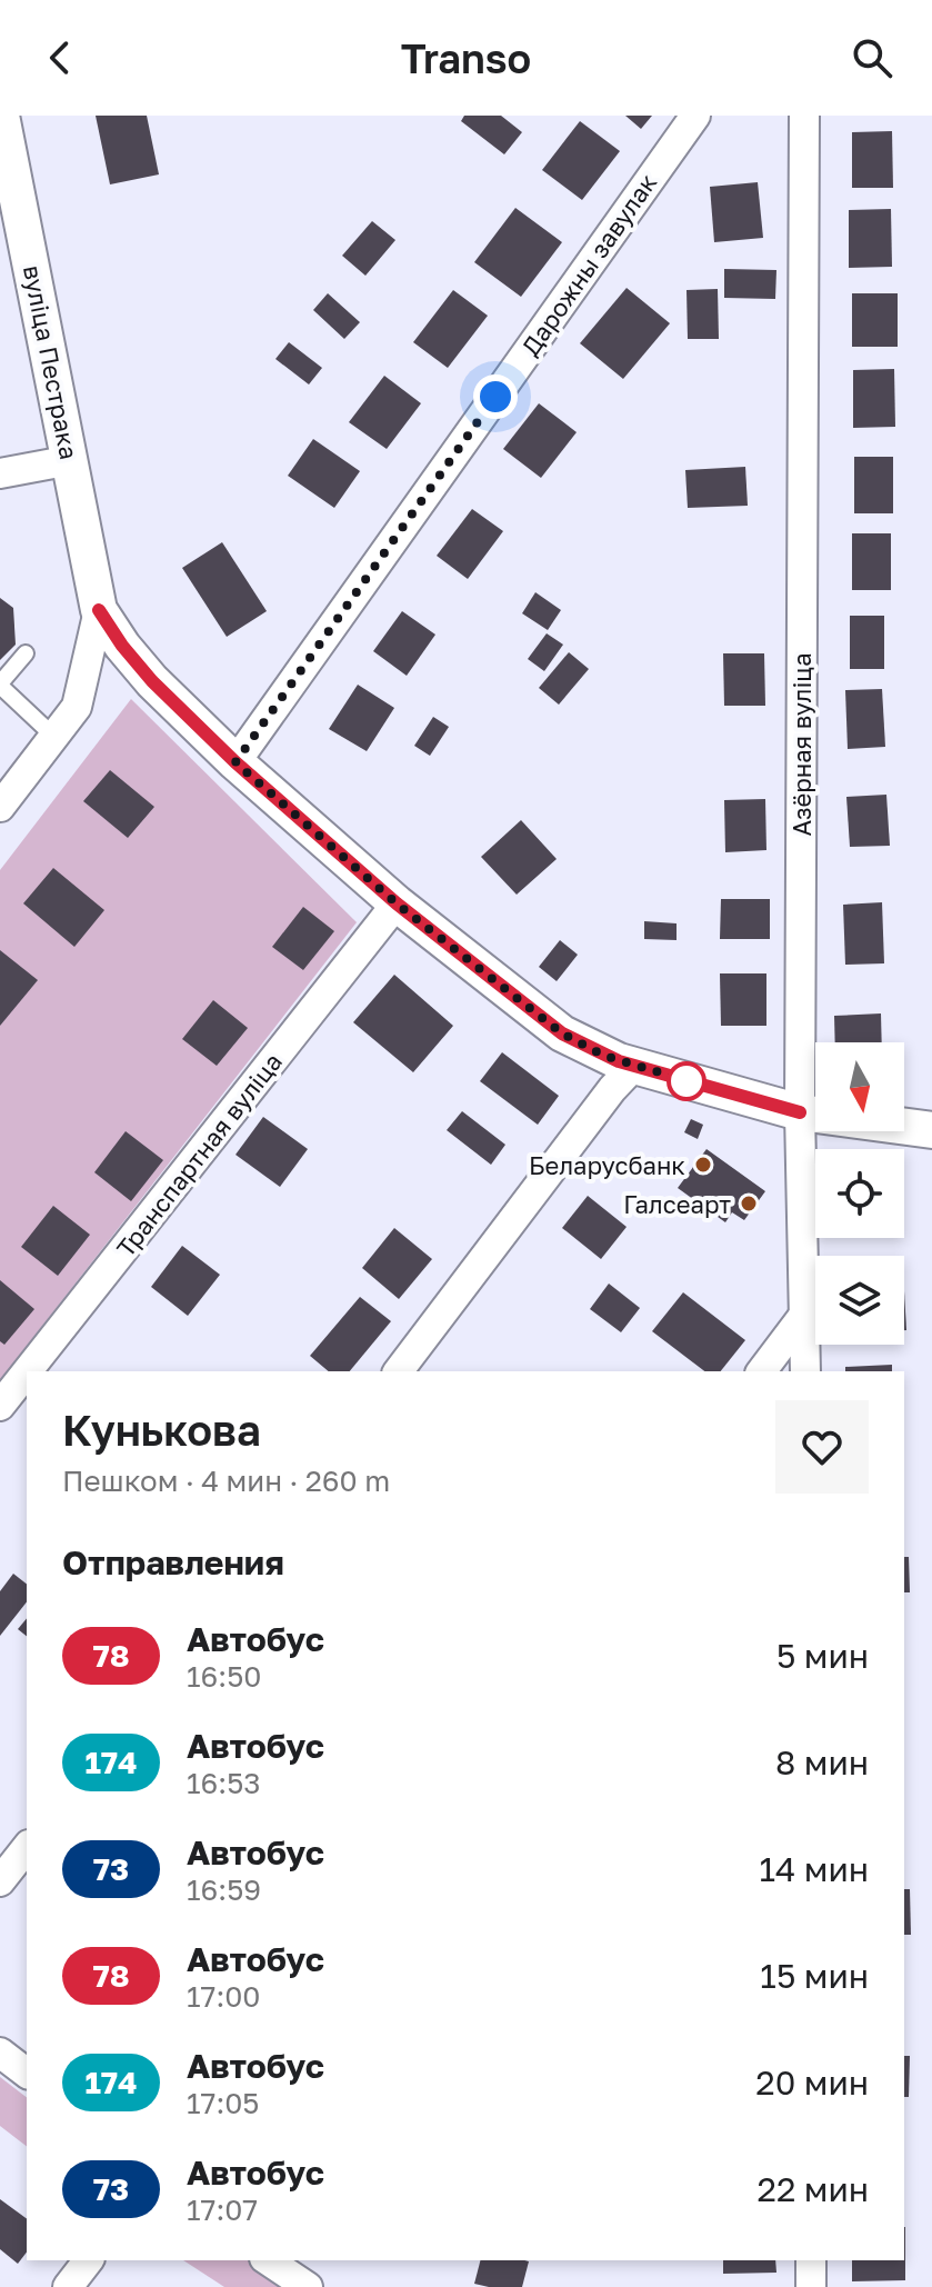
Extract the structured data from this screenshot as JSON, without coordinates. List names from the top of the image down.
{
  "streets": {
    "street": [
      "Дарожны завулак",
      "вуліца Пестрака",
      "Азёрная вуліца",
      "Транспартная вуліца"
    ]
  },
  "places": ["Беларусбанк", "Галсеарт"],
  "lines": ["bus line 78"],
  "north": "bottom",
  "page": {
    "header": "Transo",
    "heading": [
      ["Кунькова", "Пешком · 4 мин · 260 m"],
      "Отправления"
    ],
    "list": [
      {
        "mark": "78",
        "name": "Автобус",
        "note": "16:50",
        "value": "5 мин"
      },
      {
        "mark": "174",
        "name": "Автобус",
        "note": "16:53",
        "value": "8 мин"
      },
      {
        "mark": "73",
        "name": "Автобус",
        "note": "16:59",
        "value": "14 мин"
      },
      {
        "mark": "78",
        "name": "Автобус",
        "note": "17:00",
        "value": "15 мин"
      },
      {
        "mark": "174",
        "name": "Автобус",
        "note": "17:05",
        "value": "20 мин"
      },
      {
        "mark": "73",
        "name": "Автобус",
        "note": "17:07",
        "value": "22 мин"
      }
    ]
  }
}
